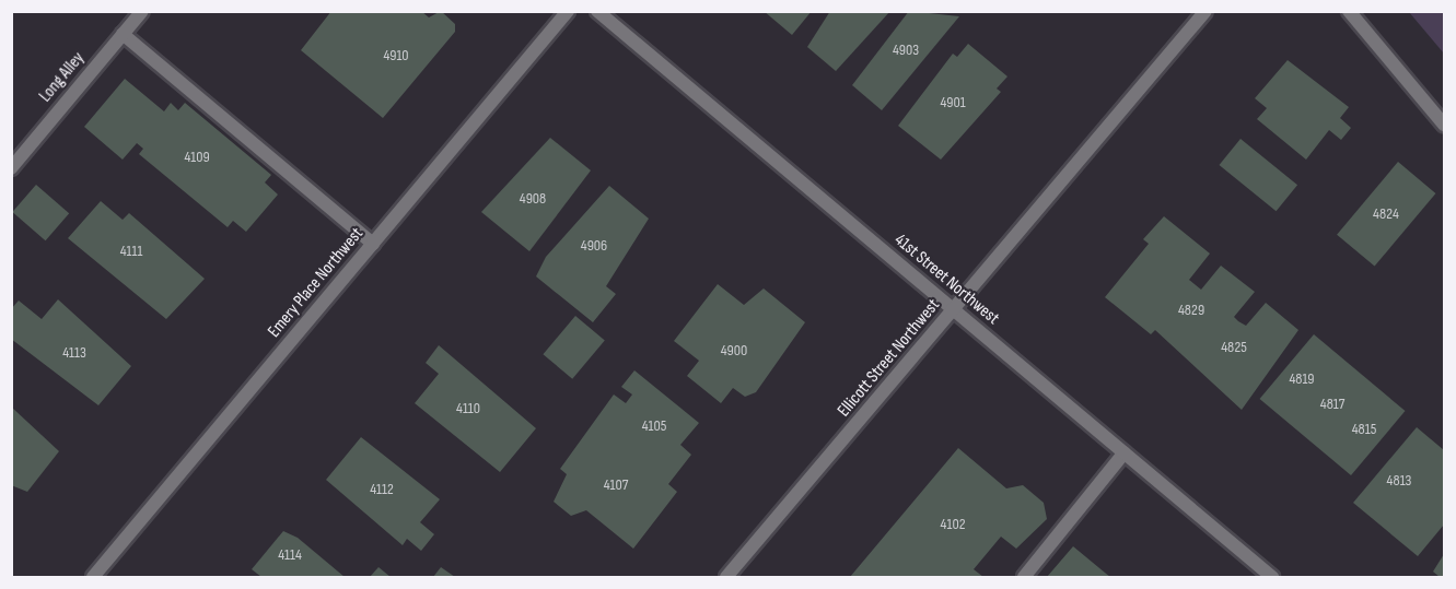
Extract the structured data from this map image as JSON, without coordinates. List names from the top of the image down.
{
  "streets": {
    "street": [
      "Long Alley",
      "41st Street Northwest",
      "Emery Place Northwest",
      "Ellicott Street Northwest"
    ]
  },
  "crossings": [
    ["41st Street Northwest", "Ellicott Street Northwest"]
  ],
  "house_numbers": [
    "4903",
    "4910",
    "4901",
    "4109",
    "4908",
    "4824",
    "4906",
    "4111",
    "4829",
    "4825",
    "4900",
    "4113",
    "4819",
    "4817",
    "4110",
    "4105",
    "4815",
    "4813",
    "4107",
    "4112",
    "4102",
    "4114"
  ]
}
